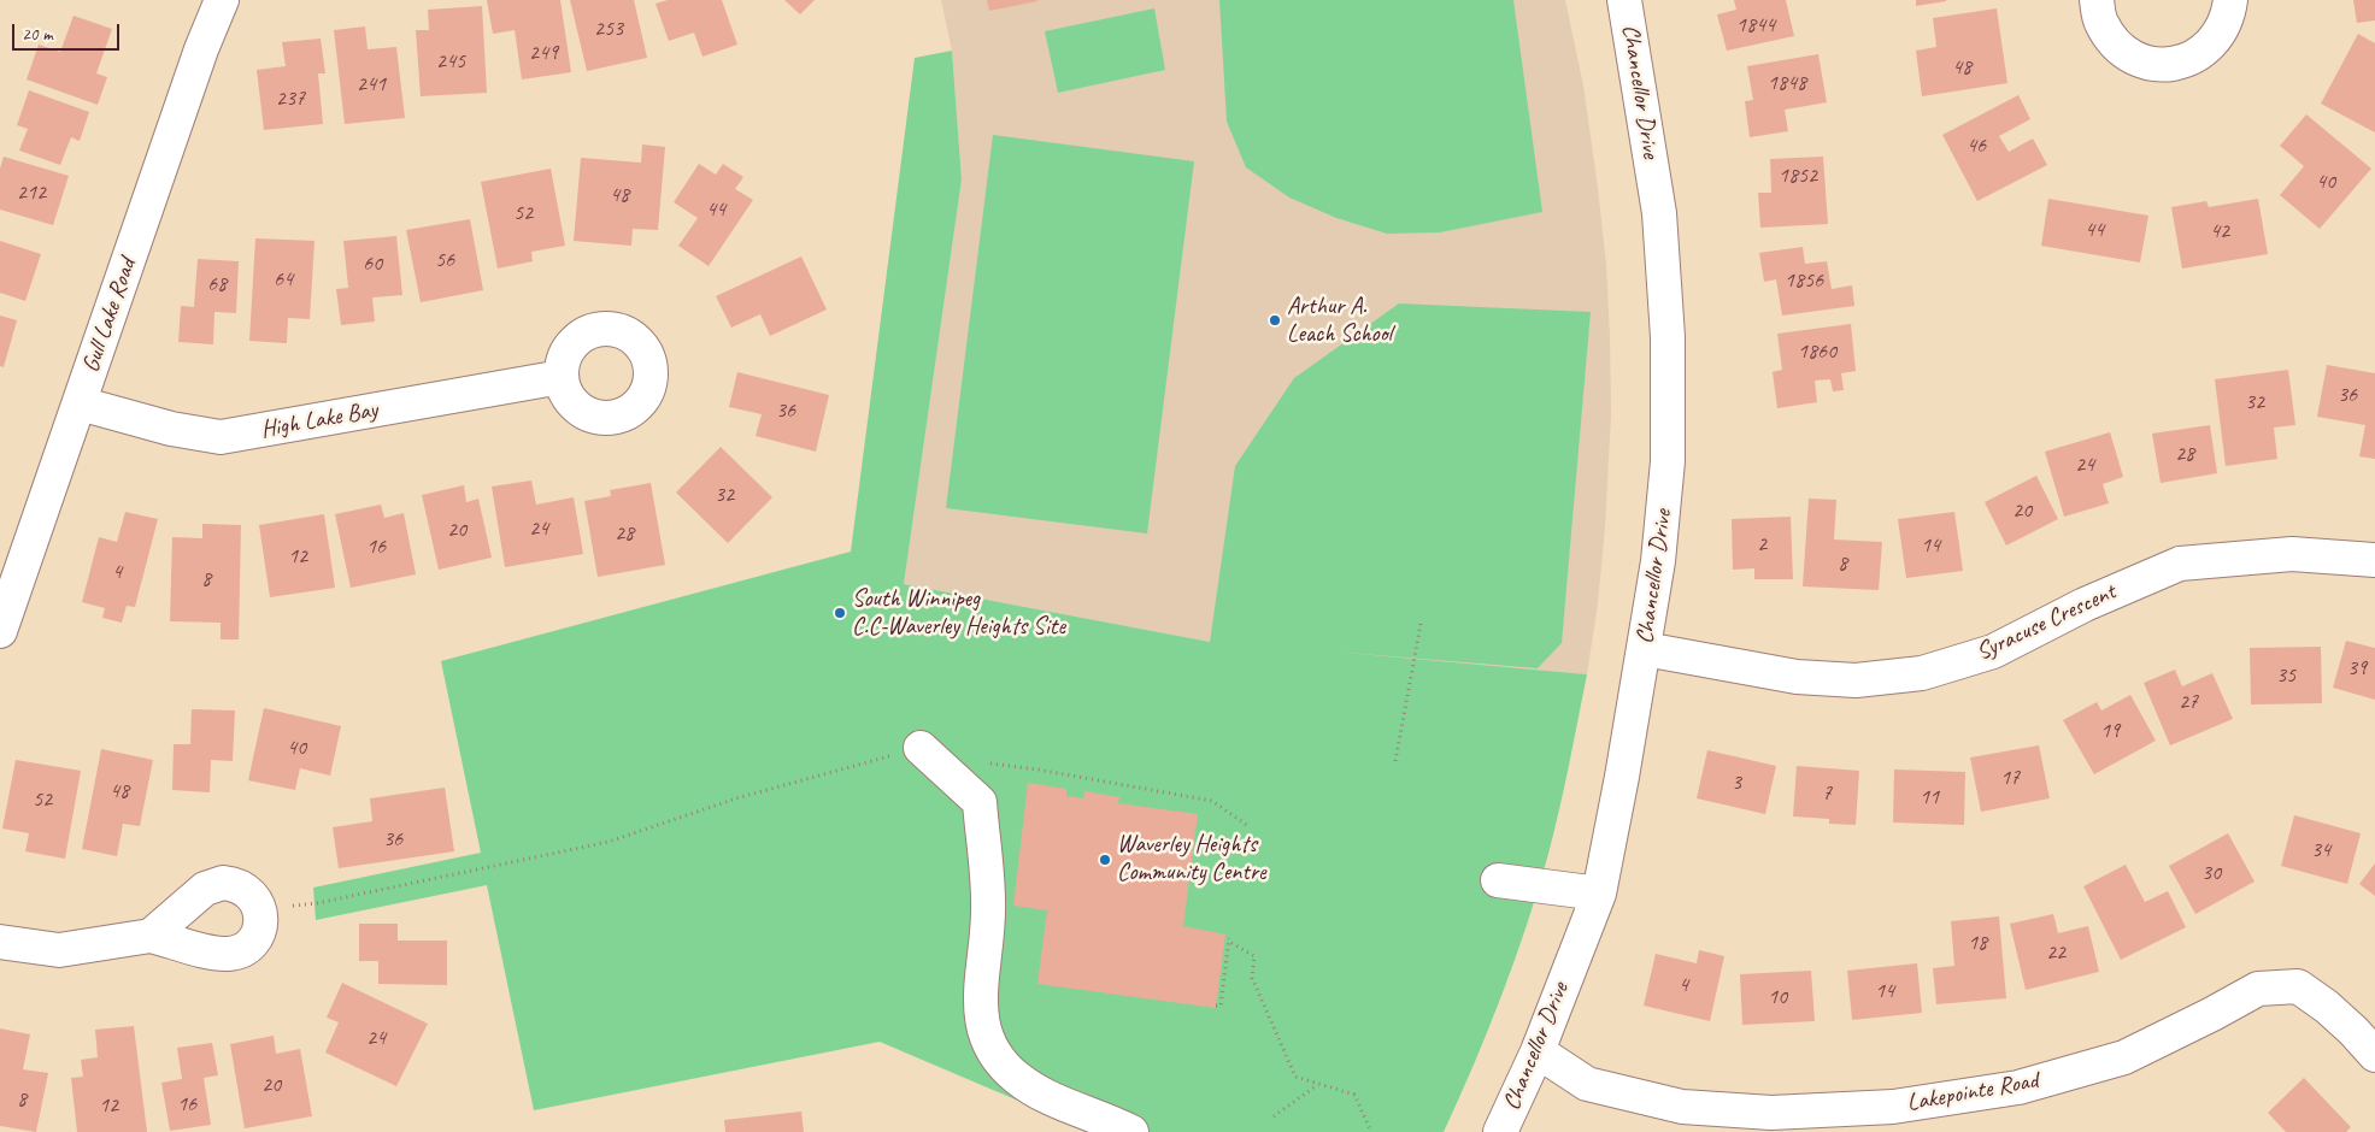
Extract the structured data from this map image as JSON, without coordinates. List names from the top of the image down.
{
  "streets": {
    "street": [
      "Chancellor Drive",
      "Gull Lake Road",
      "High Lake Bay",
      "Syracuse Crescent",
      "Lakepointe Road"
    ]
  },
  "crossings": [
    ["Chancellor Drive", "Syracuse Crescent"],
    ["Chancellor Drive", "Lakepointe Road"],
    ["Gull Lake Road", "High Lake Bay"]
  ],
  "places": ["Arthur A. Leach School", "South Winnipeg C.C-Waverley Heights Site", "Waverley Heights Community Centre"],
  "house_numbers": [
    "1844",
    "253",
    "249",
    "245",
    "48",
    "1848",
    "241",
    "237",
    "46",
    "1852",
    "40",
    "212",
    "48",
    "44",
    "52",
    "44",
    "42",
    "56",
    "60",
    "64",
    "1856",
    "68",
    "1860",
    "36",
    "32",
    "36",
    "28",
    "24",
    "32",
    "20",
    "24",
    "20",
    "28",
    "2",
    "14",
    "16",
    "12",
    "8",
    "4",
    "8",
    "39",
    "35",
    "27",
    "19",
    "40",
    "17",
    "3",
    "48",
    "7",
    "11",
    "52",
    "36",
    "34",
    "30",
    "18",
    "22",
    "4",
    "14",
    "10",
    "24",
    "20",
    "8",
    "16",
    "12"
  ],
  "scale_bar": "20 m"
}
